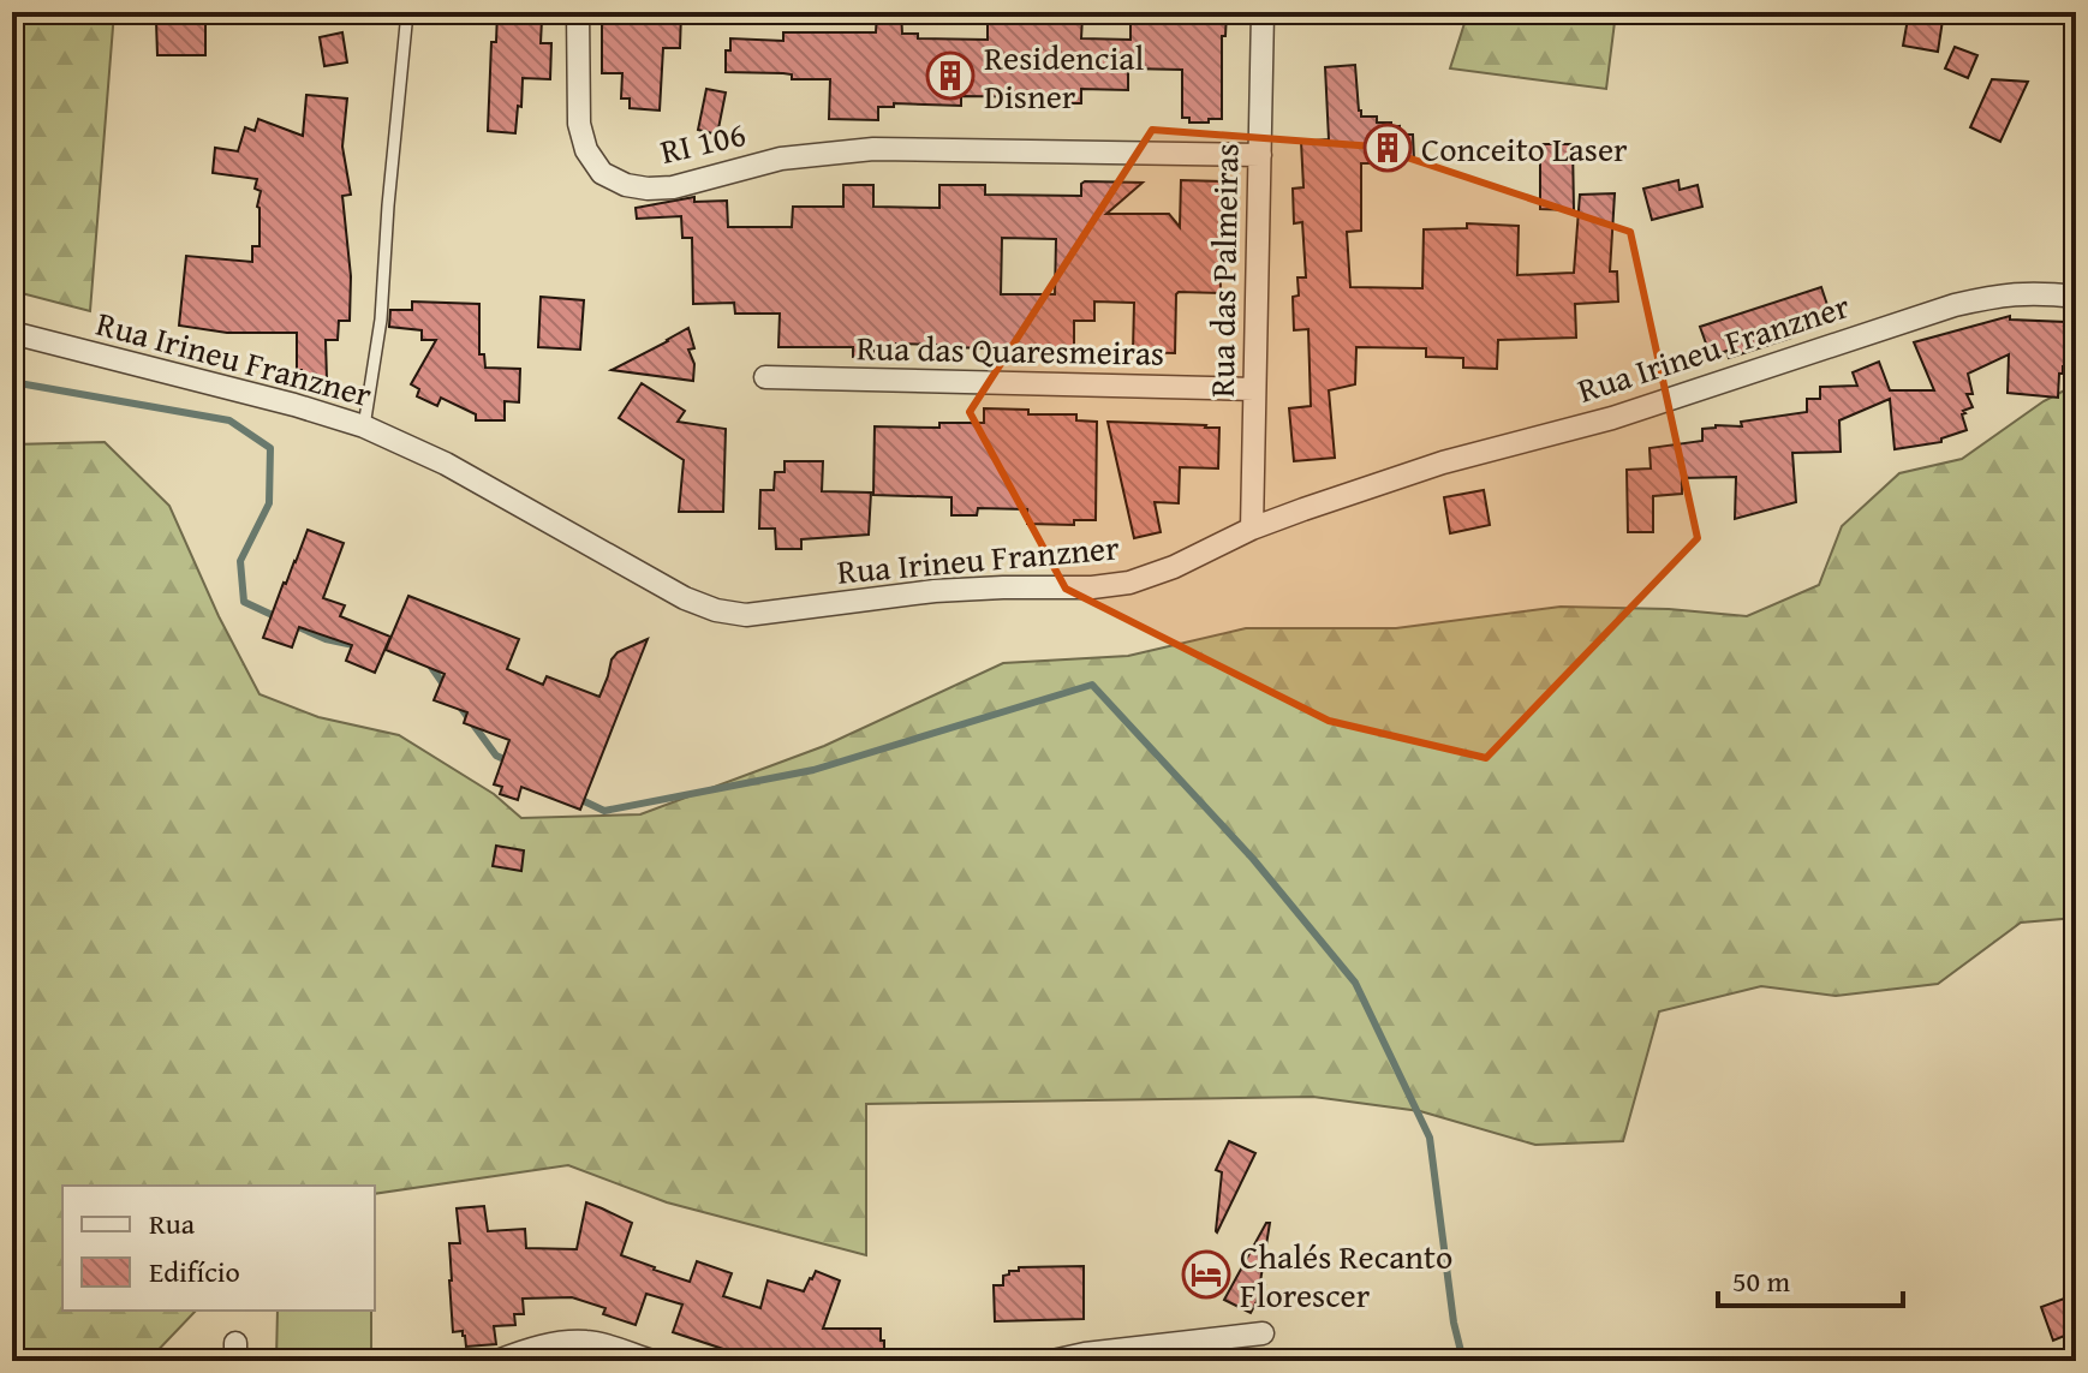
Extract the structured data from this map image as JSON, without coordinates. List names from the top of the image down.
{
  "streets": {
    "street": [
      "RI 106",
      "Rua das Palmeiras",
      "Rua Irineu Franzner",
      "Rua das Quaresmeiras"
    ]
  },
  "crossings": [
    ["RI 106", "Rua das Palmeiras"],
    ["Rua das Palmeiras", "Rua Irineu Franzner"],
    ["Rua das Palmeiras", "Rua das Quaresmeiras"]
  ],
  "places": {
    "building": ["Residencial Disner", "Conceito Laser"],
    "hotel": ["Chalés Recanto Florescer"]
  },
  "legend": ["Rua", "Edifício"],
  "scale_bar": "50 m"
}
